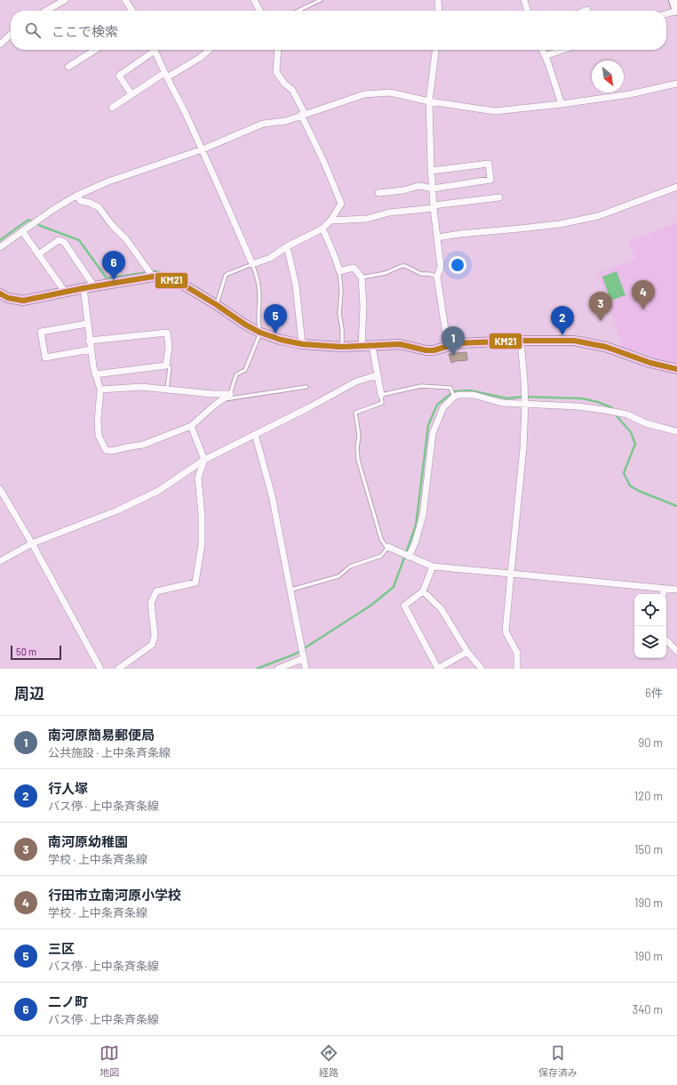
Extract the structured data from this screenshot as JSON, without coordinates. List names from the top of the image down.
{
  "lines": ["transit line KM21"],
  "scale_bar": "50 m",
  "north": "bottom right",
  "page": {
    "search": "ここで検索",
    "pins": [
      "6",
      "4",
      "3",
      "5",
      "2",
      "1"
    ],
    "scale": "50 m",
    "heading": ["周辺", "6件"],
    "list": [
      {
        "mark": "1",
        "name": "南河原簡易郵便局",
        "note": "公共施設 · 上中条斉条線",
        "value": "90 m"
      },
      {
        "mark": "2",
        "name": "行人塚",
        "note": "バス停 · 上中条斉条線",
        "value": "120 m"
      },
      {
        "mark": "3",
        "name": "南河原幼稚園",
        "note": "学校 · 上中条斉条線",
        "value": "150 m"
      },
      {
        "mark": "4",
        "name": "行田市立南河原小学校",
        "note": "学校 · 上中条斉条線",
        "value": "190 m"
      },
      {
        "mark": "5",
        "name": "三区",
        "note": "バス停 · 上中条斉条線",
        "value": "190 m"
      },
      {
        "mark": "6",
        "name": "二ノ町",
        "note": "バス停 · 上中条斉条線",
        "value": "340 m"
      }
    ],
    "nav": ["地図", "経路", "保存済み"]
  }
}
